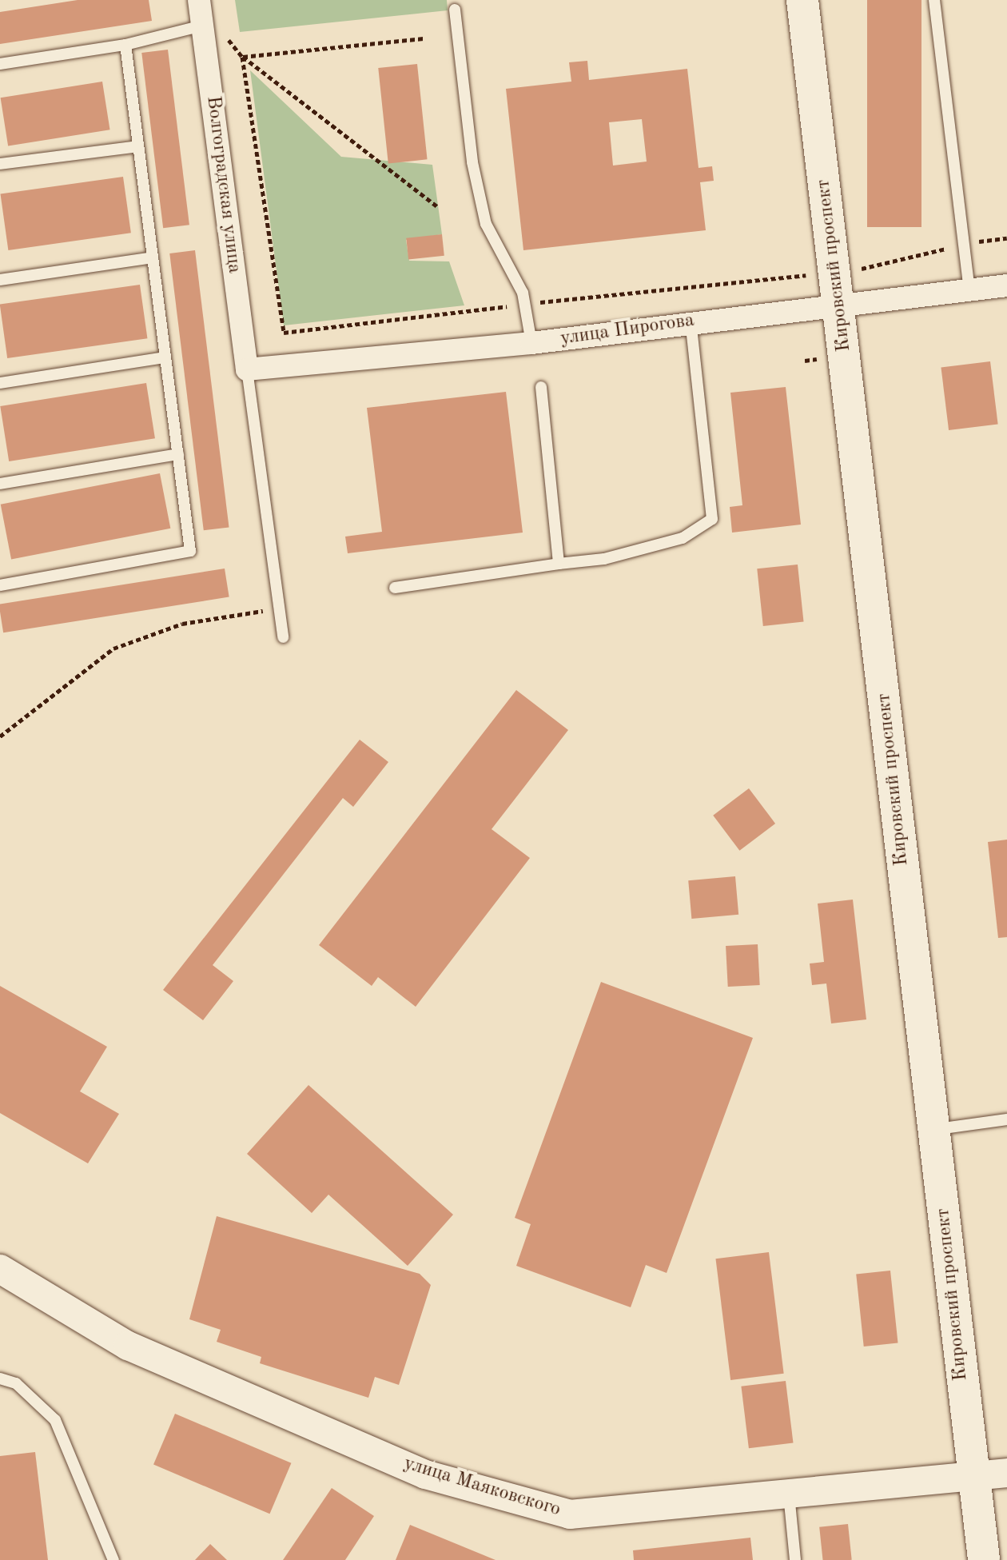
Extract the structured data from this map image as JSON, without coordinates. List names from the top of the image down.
{
  "streets": {
    "main road": ["Кировский проспект"],
    "street": ["Волгоградская улица", "улица Пирогова", "улица Маяковского"]
  },
  "crossings": [
    ["Волгоградская улица", "улица Пирогова"],
    ["Кировский проспект", "улица Пирогова"],
    ["Кировский проспект", "улица Маяковского"]
  ]
}
